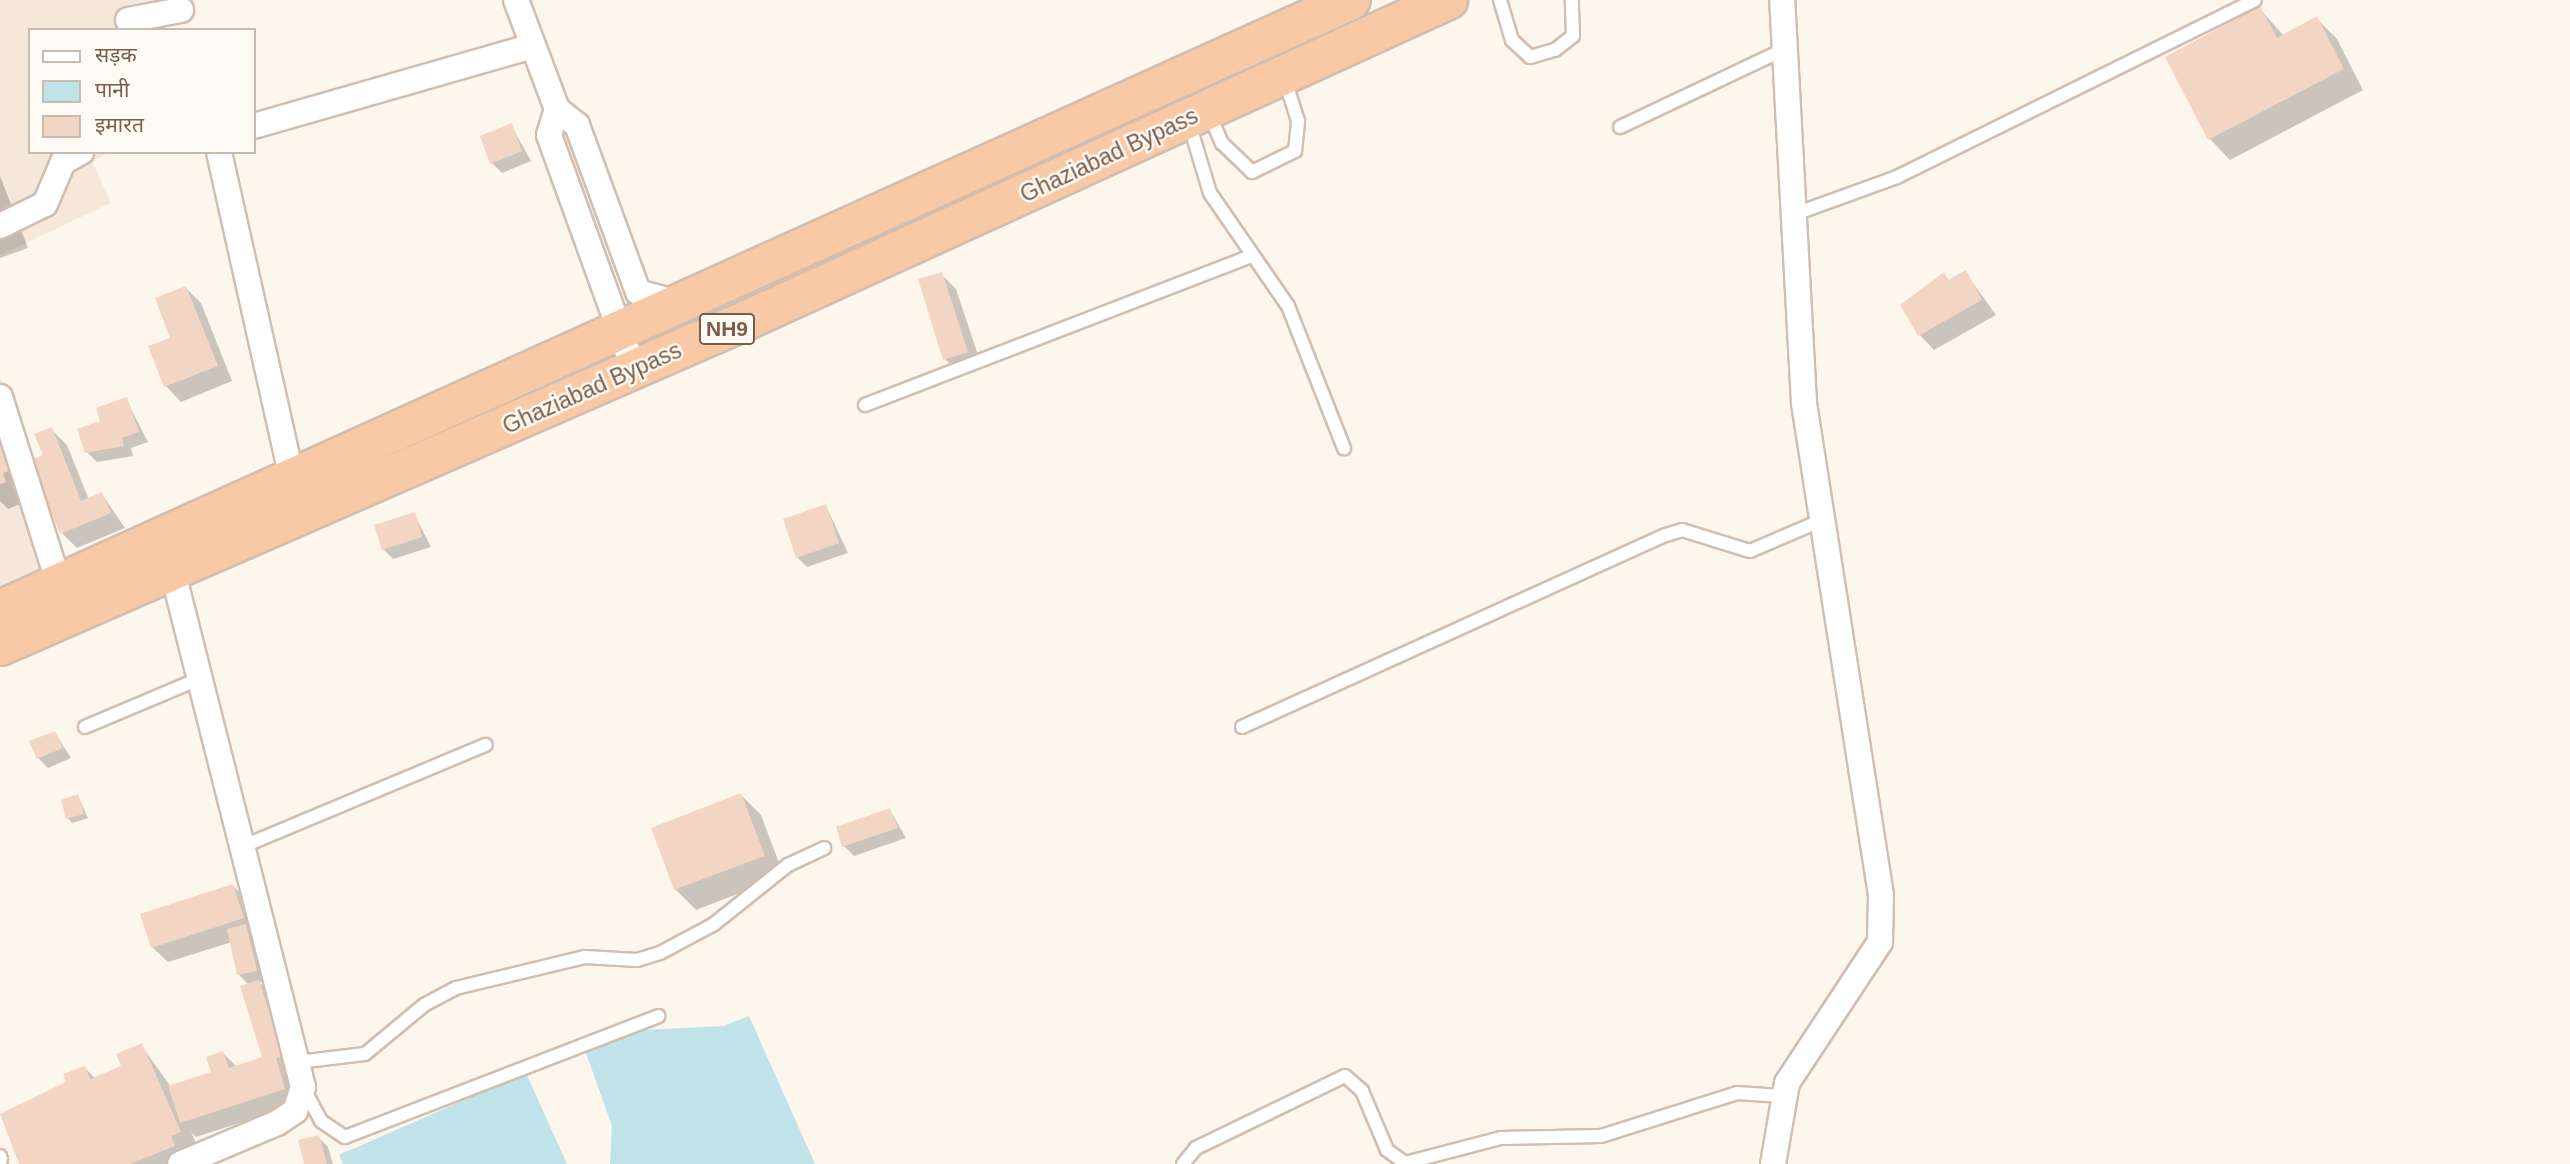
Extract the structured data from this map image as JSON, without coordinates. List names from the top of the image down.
{
  "streets": {
    "highway": ["Ghaziabad Bypass", "NH9"]
  },
  "legend": ["सड़क", "पानी", "इमारत"]
}
